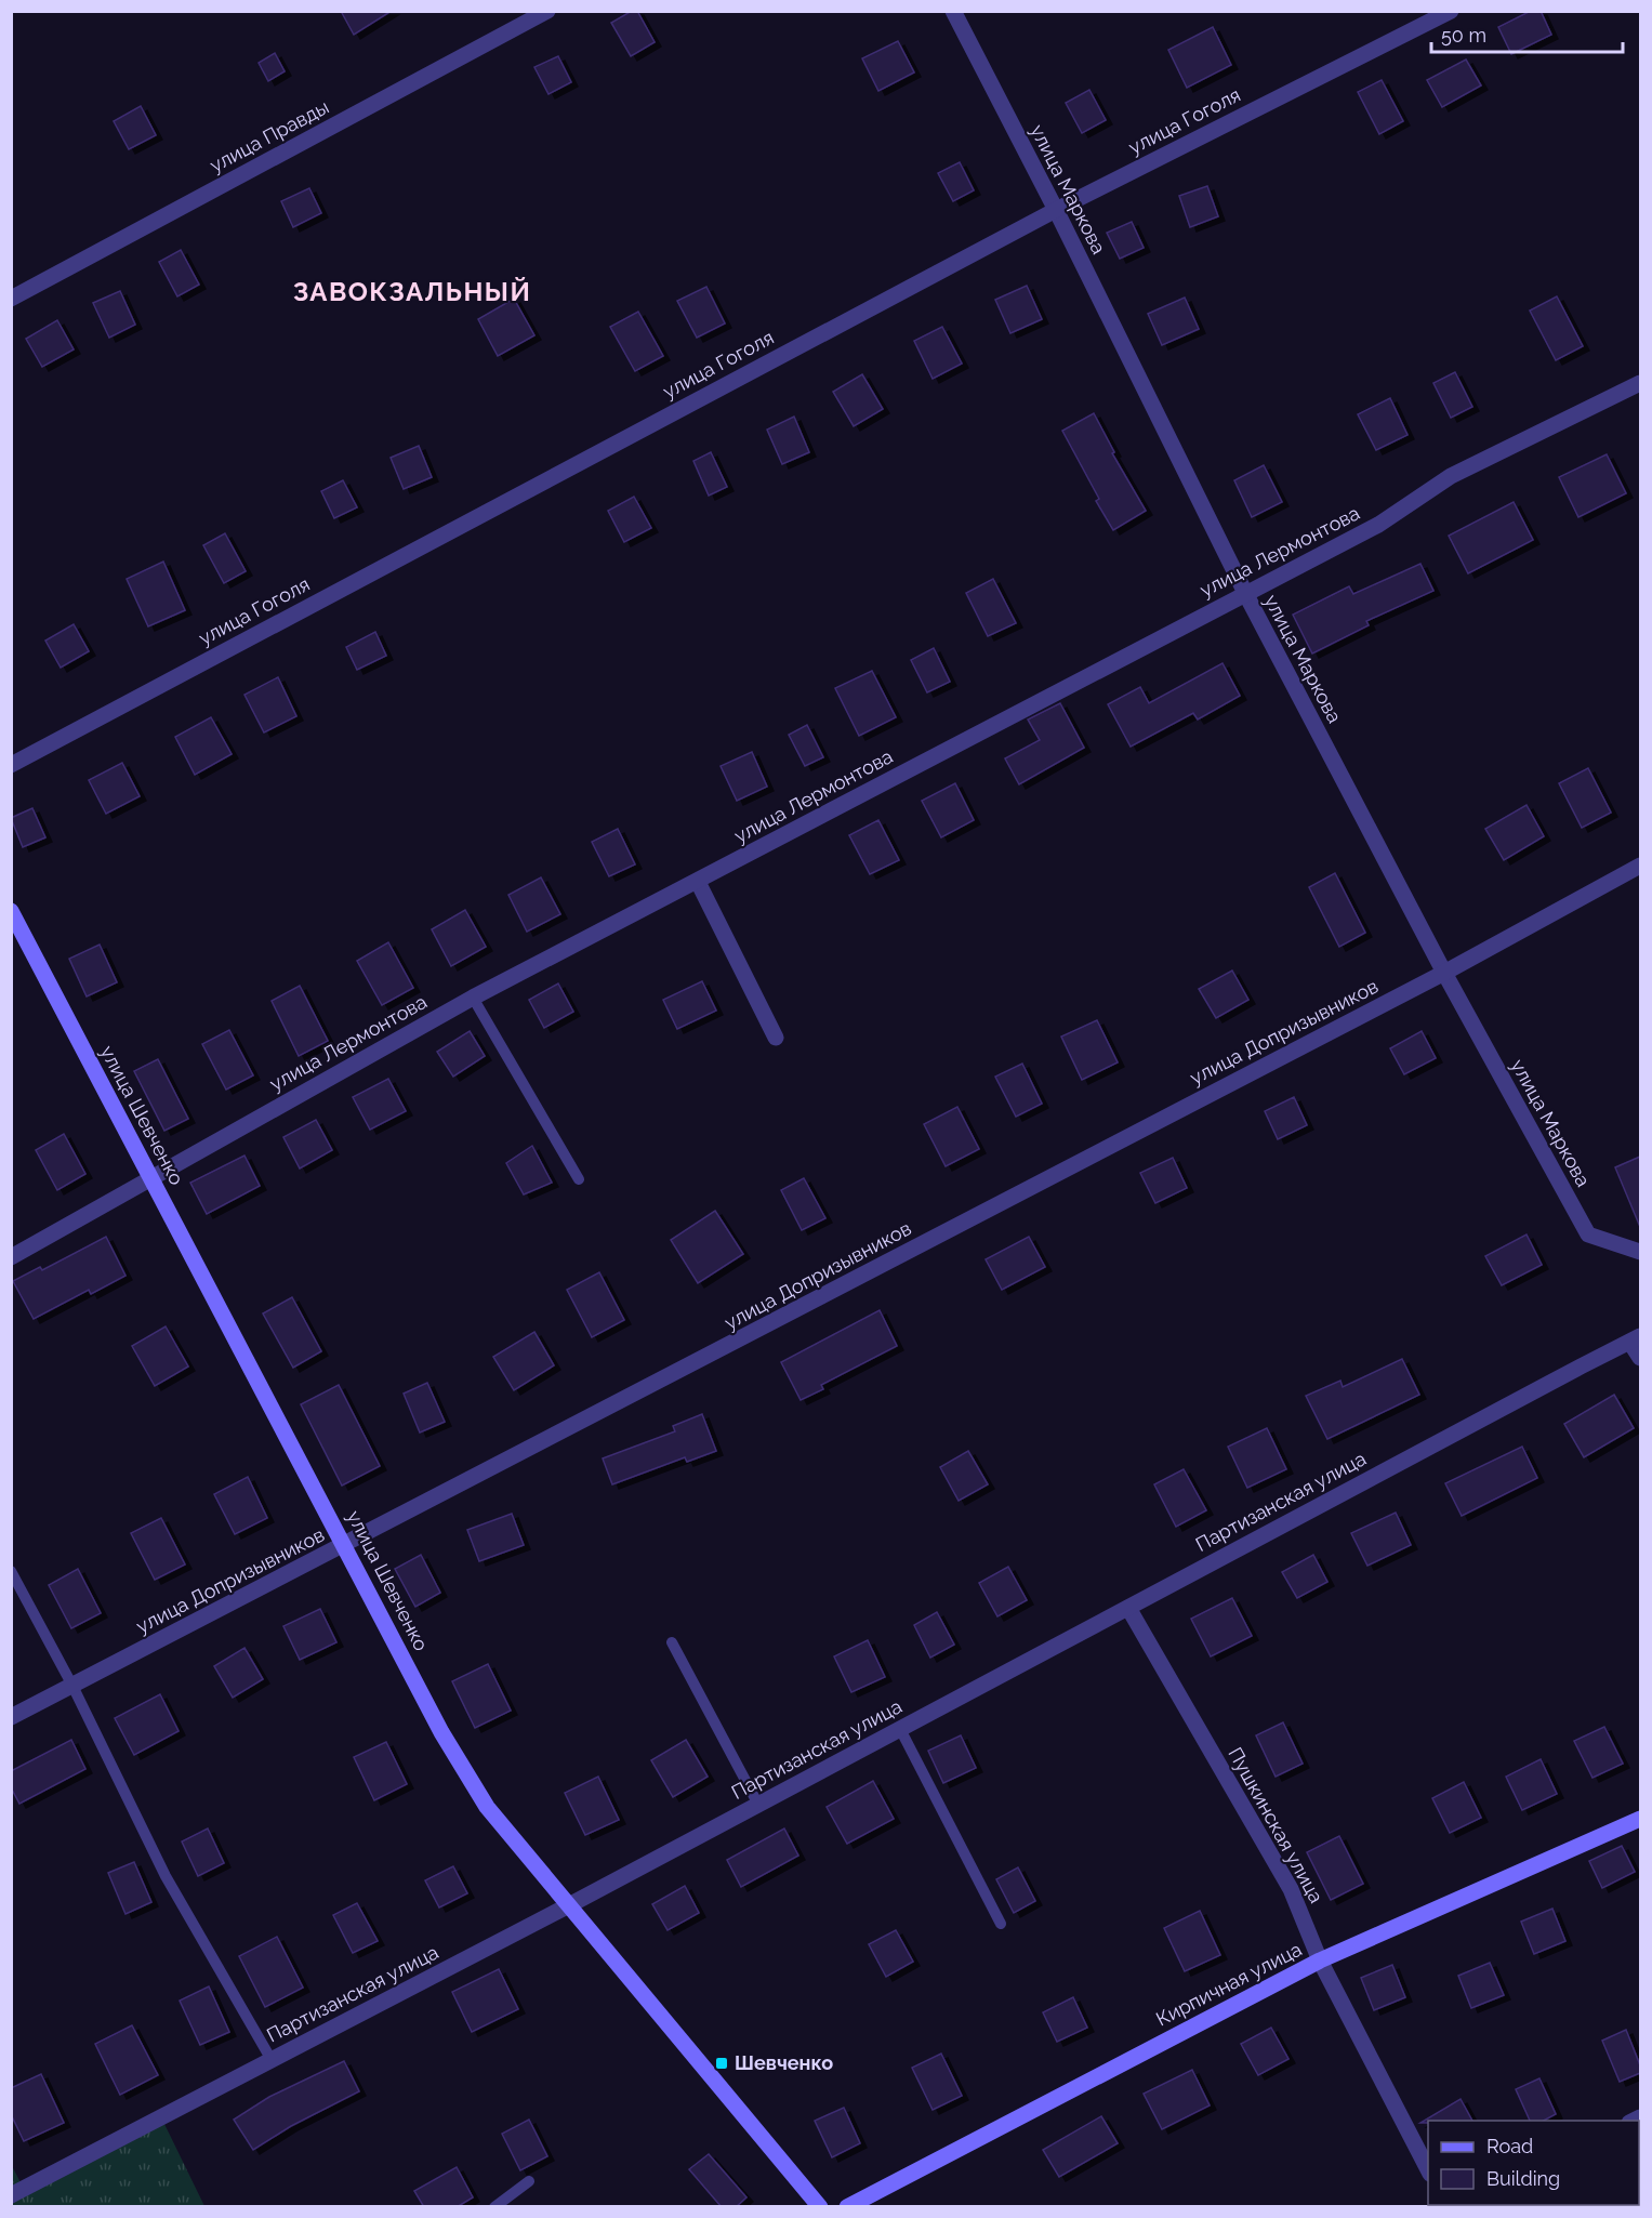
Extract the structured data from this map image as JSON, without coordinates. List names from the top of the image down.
{
  "streets": {
    "street": [
      "улица Гоголя",
      "улица Правды",
      "улица Маркова",
      "улица Лермонтова",
      "улица Допризывников",
      "улица Шевченко",
      "Партизанская улица",
      "Пушкинская улица",
      "Кирпичная улица"
    ]
  },
  "crossings": [
    ["улица Гоголя", "улица Маркова"],
    ["улица Маркова", "улица Лермонтова"],
    ["улица Маркова", "улица Допризывников"],
    ["улица Лермонтова", "улица Шевченко"],
    ["улица Допризывников", "улица Шевченко"],
    ["улица Шевченко", "Партизанская улица"],
    ["Партизанская улица", "Пушкинская улица"],
    ["Пушкинская улица", "Кирпичная улица"]
  ],
  "districts": ["ЗАВОКЗАЛЬНЫЙ"],
  "places": {
    "transit": ["Шевченко"]
  },
  "legend": ["Road", "Building"],
  "scale_bar": "50 m"
}
